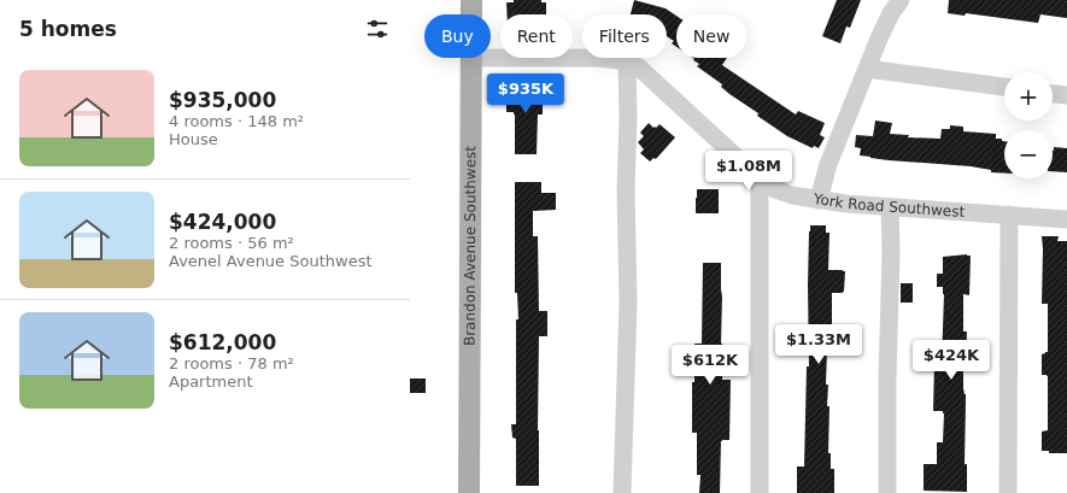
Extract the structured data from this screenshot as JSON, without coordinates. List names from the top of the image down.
{
  "streets": {
    "main road": ["Brandon Avenue Southwest"],
    "street": ["York Road Southwest"]
  },
  "page": {
    "heading": "5 homes",
    "chip": [
      "Buy",
      "Rent",
      "Filters",
      "New"
    ],
    "list": [
      {
        "name": "$935,000",
        "note": "4 rooms · 148 m² · House"
      },
      {
        "name": "$424,000",
        "note": "2 rooms · 56 m² · Avenel Avenue Southwest"
      },
      {
        "name": "$612,000",
        "note": "2 rooms · 78 m² · Apartment"
      }
    ],
    "map_buttons": ["+", "−"],
    "price": [
      "$935K",
      "$1.08M",
      "$1.33M",
      "$424K",
      "$612K"
    ]
  }
}
